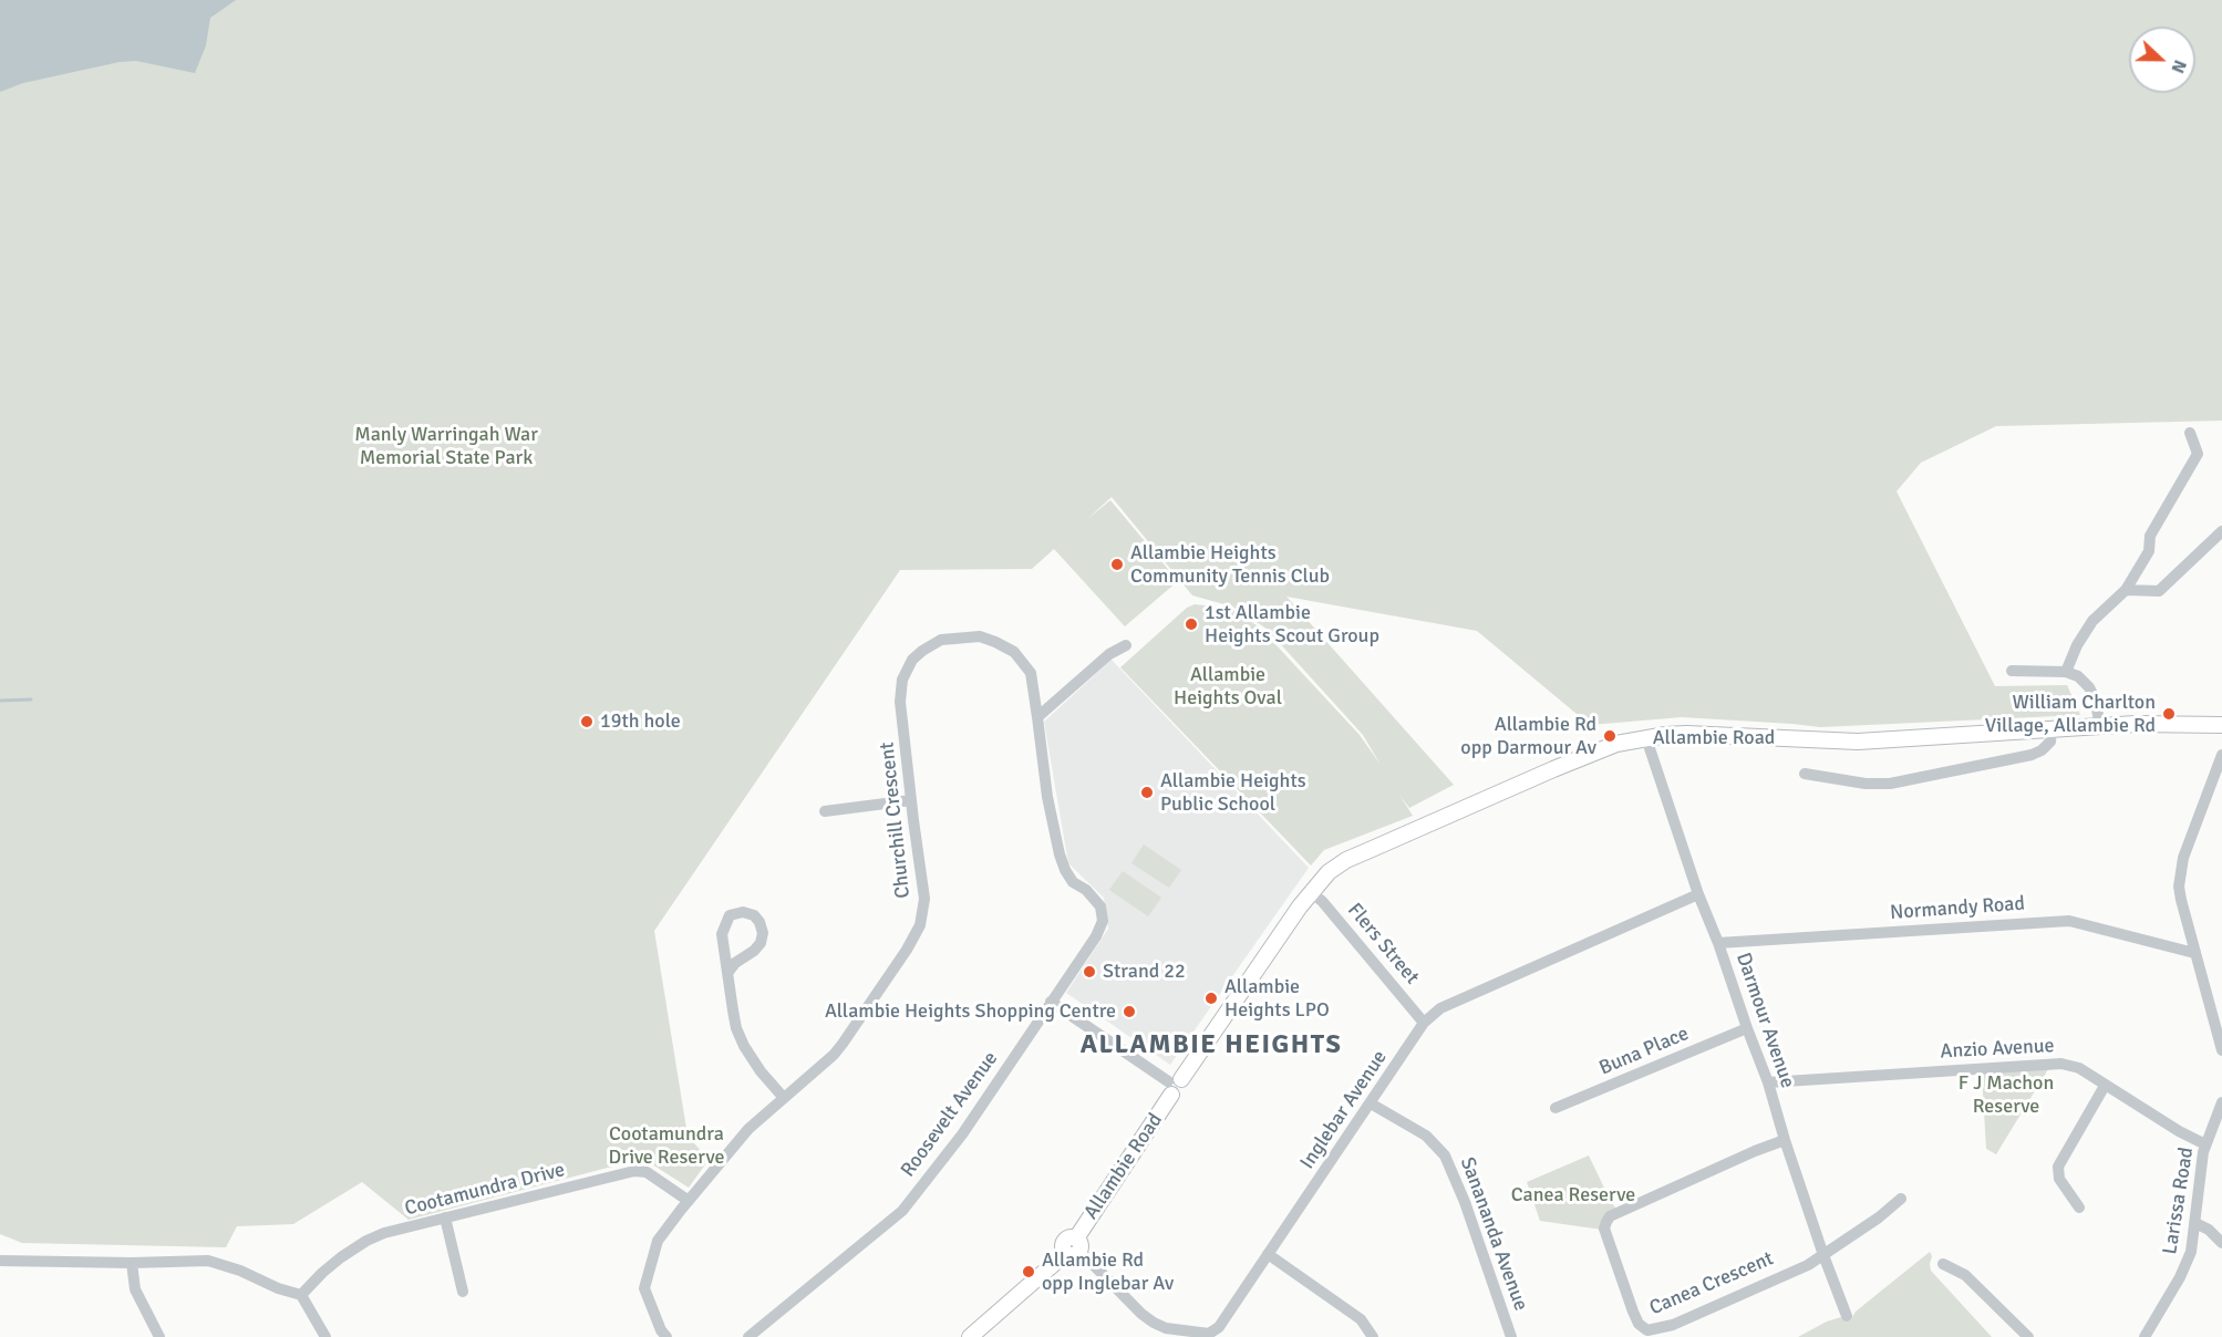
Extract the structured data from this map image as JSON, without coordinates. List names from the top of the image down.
{
  "streets": {
    "main road": ["Allambie Road"],
    "street": [
      "Churchill Crescent",
      "Normandy Road",
      "Flers Street",
      "Darmour Avenue",
      "Anzio Avenue",
      "Buna Place",
      "Inglebar Avenue",
      "Roosevelt Avenue",
      "Cootamundra Drive",
      "Larissa Road",
      "Sanananda Avenue",
      "Canea Crescent"
    ]
  },
  "crossings": [
    ["Allambie Road", "Flers Street"],
    ["Allambie Road", "Darmour Avenue"],
    ["Allambie Road", "Inglebar Avenue"],
    ["Churchill Crescent", "Roosevelt Avenue"],
    ["Churchill Crescent", "Cootamundra Drive"],
    ["Normandy Road", "Darmour Avenue"],
    ["Flers Street", "Inglebar Avenue"],
    ["Darmour Avenue", "Anzio Avenue"],
    ["Darmour Avenue", "Buna Place"],
    ["Darmour Avenue", "Inglebar Avenue"],
    ["Darmour Avenue", "Canea Crescent"],
    ["Anzio Avenue", "Larissa Road"],
    ["Inglebar Avenue", "Sanananda Avenue"]
  ],
  "districts": ["ALLAMBIE HEIGHTS"],
  "parks": [
    "Manly Warringah War Memorial State Park",
    "Allambie Heights Oval",
    "F J Machon Reserve",
    "Cootamundra Drive Reserve",
    "Canea Reserve"
  ],
  "places": [
    "Allambie Heights Community Tennis Club",
    "1st Allambie Heights Scout Group",
    "William Charlton Village, Allambie Rd",
    "19th hole",
    "Allambie Rd opp Darmour Av",
    "Allambie Heights Public School",
    "Strand 22",
    "Allambie Heights LPO",
    "Allambie Heights Shopping Centre",
    "Allambie Rd opp Inglebar Av"
  ],
  "north": "right"
}
